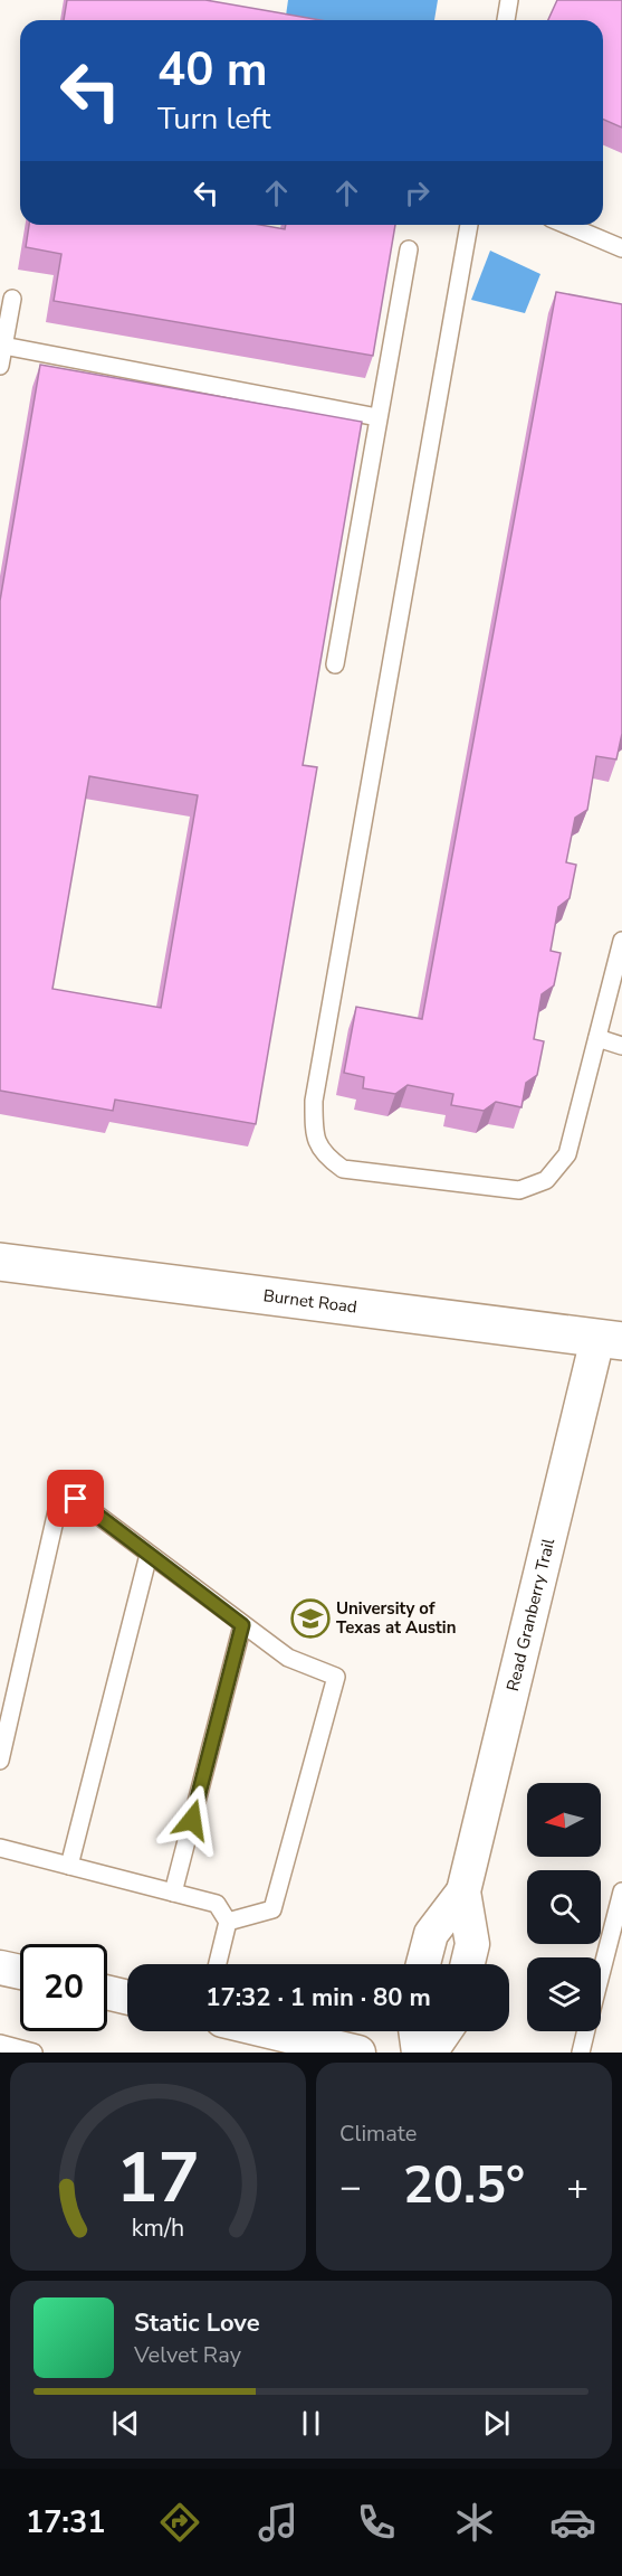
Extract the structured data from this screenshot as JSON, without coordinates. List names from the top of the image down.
{
  "streets": {
    "main road": ["Burnet Road"],
    "street": ["Read Granberry Trail"]
  },
  "crossings": [
    ["Burnet Road", "Read Granberry Trail"]
  ],
  "places": {
    "school or university": ["University of Texas at Austin"]
  },
  "north": "left",
  "page": {
    "turn": ["40 m", "Turn left"],
    "limit": "20",
    "trip": "17:32 · 1 min · 80 m",
    "tile": "Climate",
    "heat": ["−", "20.5°", "+"],
    "song": ["Static Love", "Velvet Ray"],
    "tabs": "17:31",
    "gauge": ["17", "km/h"]
  }
}
